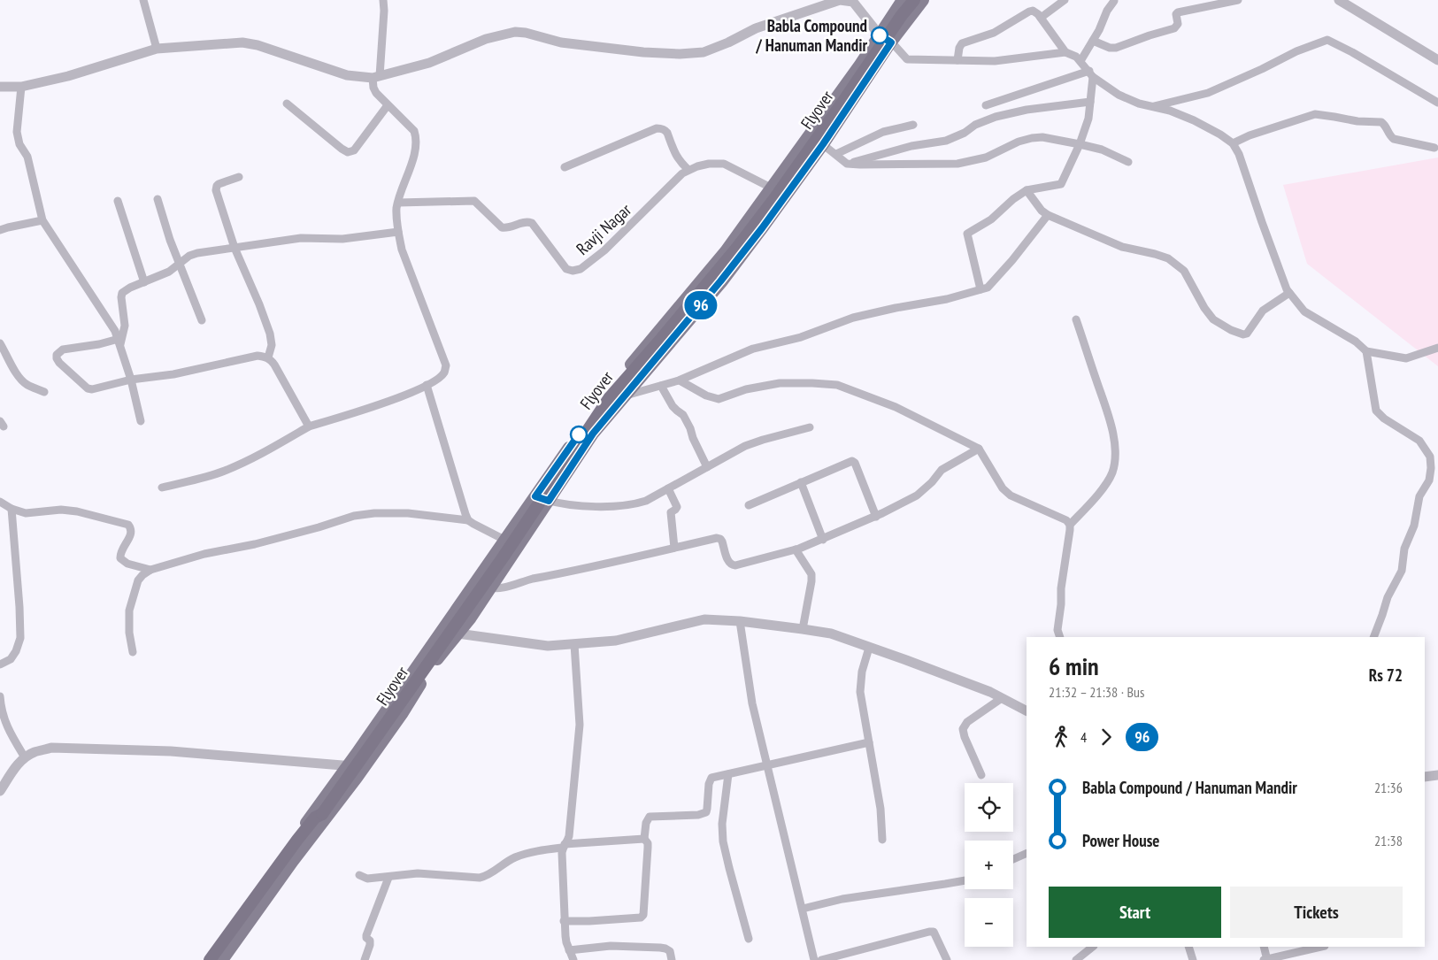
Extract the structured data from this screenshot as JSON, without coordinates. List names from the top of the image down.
{
  "streets": {
    "highway": ["Flyover"],
    "street": ["Ravji Nagar"]
  },
  "places": ["Babla Compound / Hanuman Mandir"],
  "lines": ["bus line 96"],
  "page": {
    "on_map": "96",
    "heading": ["6 min", "21:32 – 21:38 · Bus", "Rs 72"],
    "legs": ["4", "96"],
    "list": [
      {
        "name": "Babla Compound / Hanuman Mandir",
        "value": "21:36"
      },
      {
        "name": "Power House",
        "value": "21:38"
      }
    ],
    "map_buttons": ["+", "−"],
    "buttons": ["Start", "Tickets"]
  }
}
